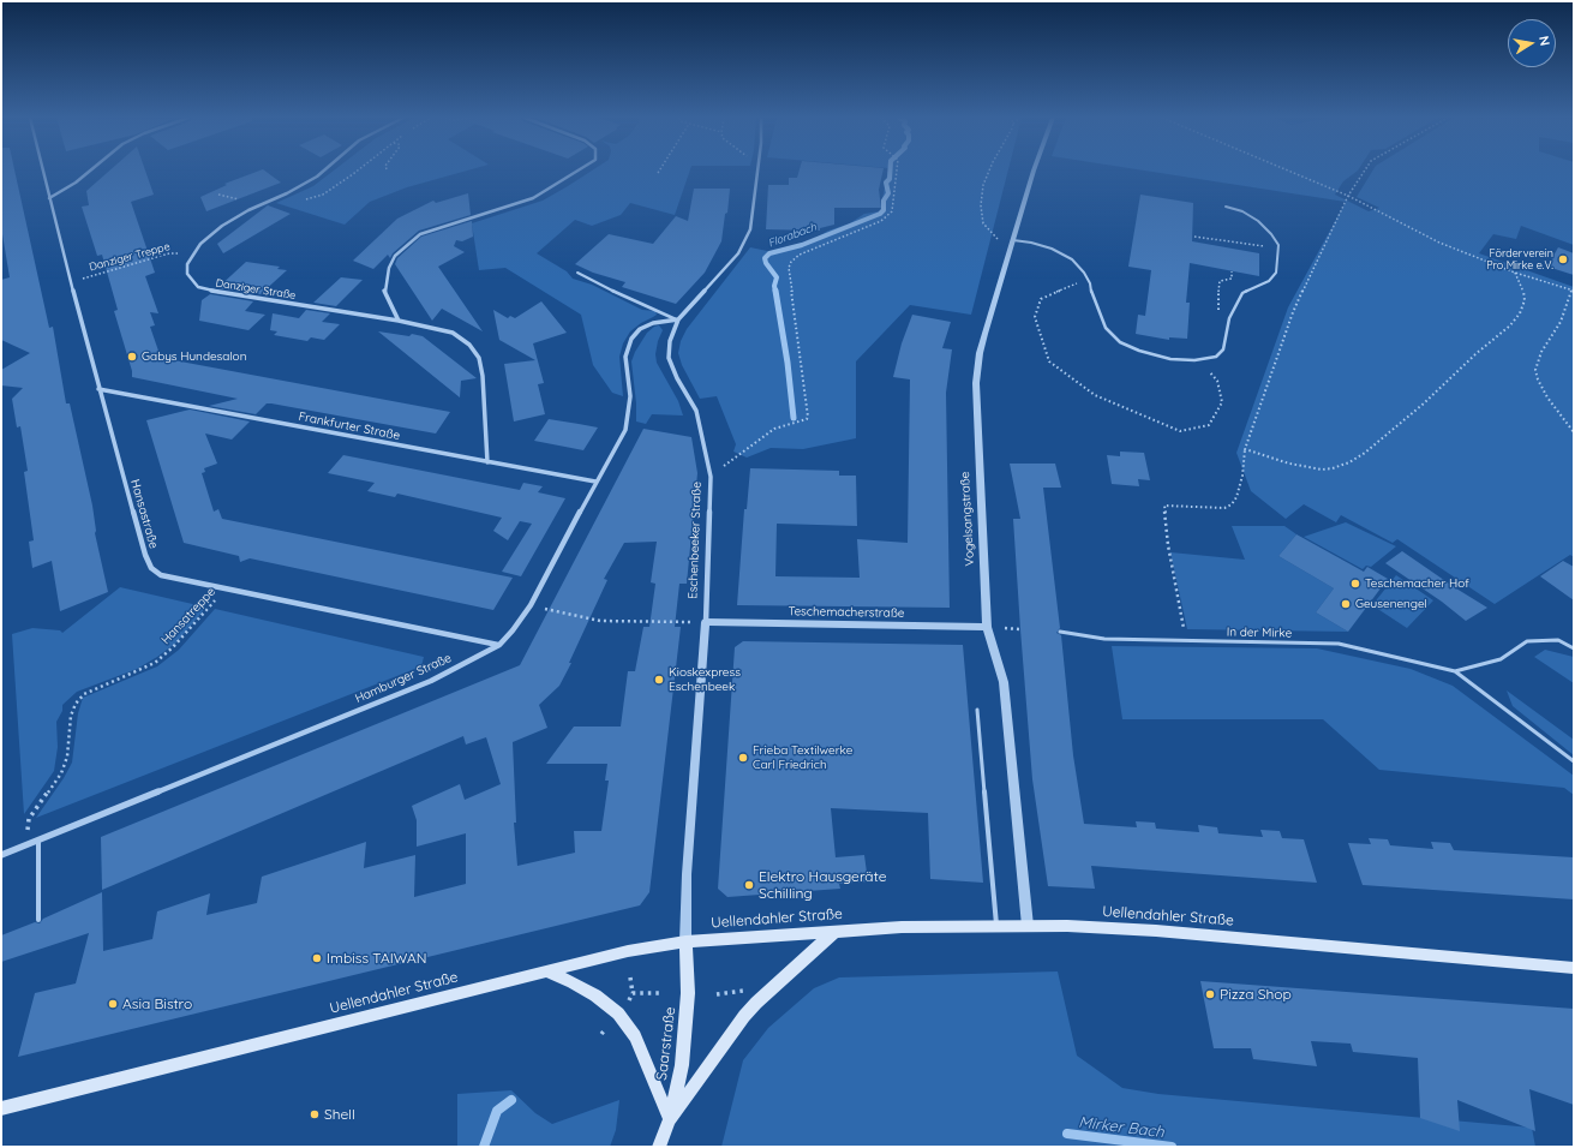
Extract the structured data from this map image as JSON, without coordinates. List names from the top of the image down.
{
  "streets": {
    "main road": ["Uellendahler Straße", "Saarstraße"],
    "street": [
      "Danziger Straße",
      "Frankfurter Straße",
      "Hansastraße",
      "Vogelsangstraße",
      "Eschenbeeker Straße",
      "Teschemacherstraße",
      "Hamburger Straße"
    ],
    "lane": ["In der Mirke"],
    "path": ["Danziger Treppe", "Hansatreppe"]
  },
  "crossings": [
    ["Danziger Treppe", "Danziger Straße"],
    ["Danziger Treppe", "Hansastraße"],
    ["Frankfurter Straße", "Hansastraße"],
    ["Frankfurter Straße", "Hamburger Straße"],
    ["Hansastraße", "Hansatreppe"],
    ["Hansastraße", "Hamburger Straße"],
    ["Vogelsangstraße", "Teschemacherstraße"],
    ["Vogelsangstraße", "Uellendahler Straße"],
    ["Eschenbeeker Straße", "Teschemacherstraße"],
    ["Eschenbeeker Straße", "Hamburger Straße"],
    ["Eschenbeeker Straße", "Uellendahler Straße"],
    ["Eschenbeeker Straße", "Saarstraße"],
    ["Uellendahler Straße", "Saarstraße"]
  ],
  "water": ["Florabach", "Mirker Bach"],
  "places": [
    "Förderverein Pro Mirke e.V.",
    "Gabys Hundesalon",
    "Teschemacher Hof",
    "Geusenengel",
    "Kioskexpress Eschenbeek",
    "Frieba Textilwerke Carl Friedrich",
    "Elektro Hausgeräte Schilling",
    "Imbiss TAIWAN",
    "Pizza Shop",
    "Asia Bistro",
    "Shell"
  ],
  "north": "right"
}
